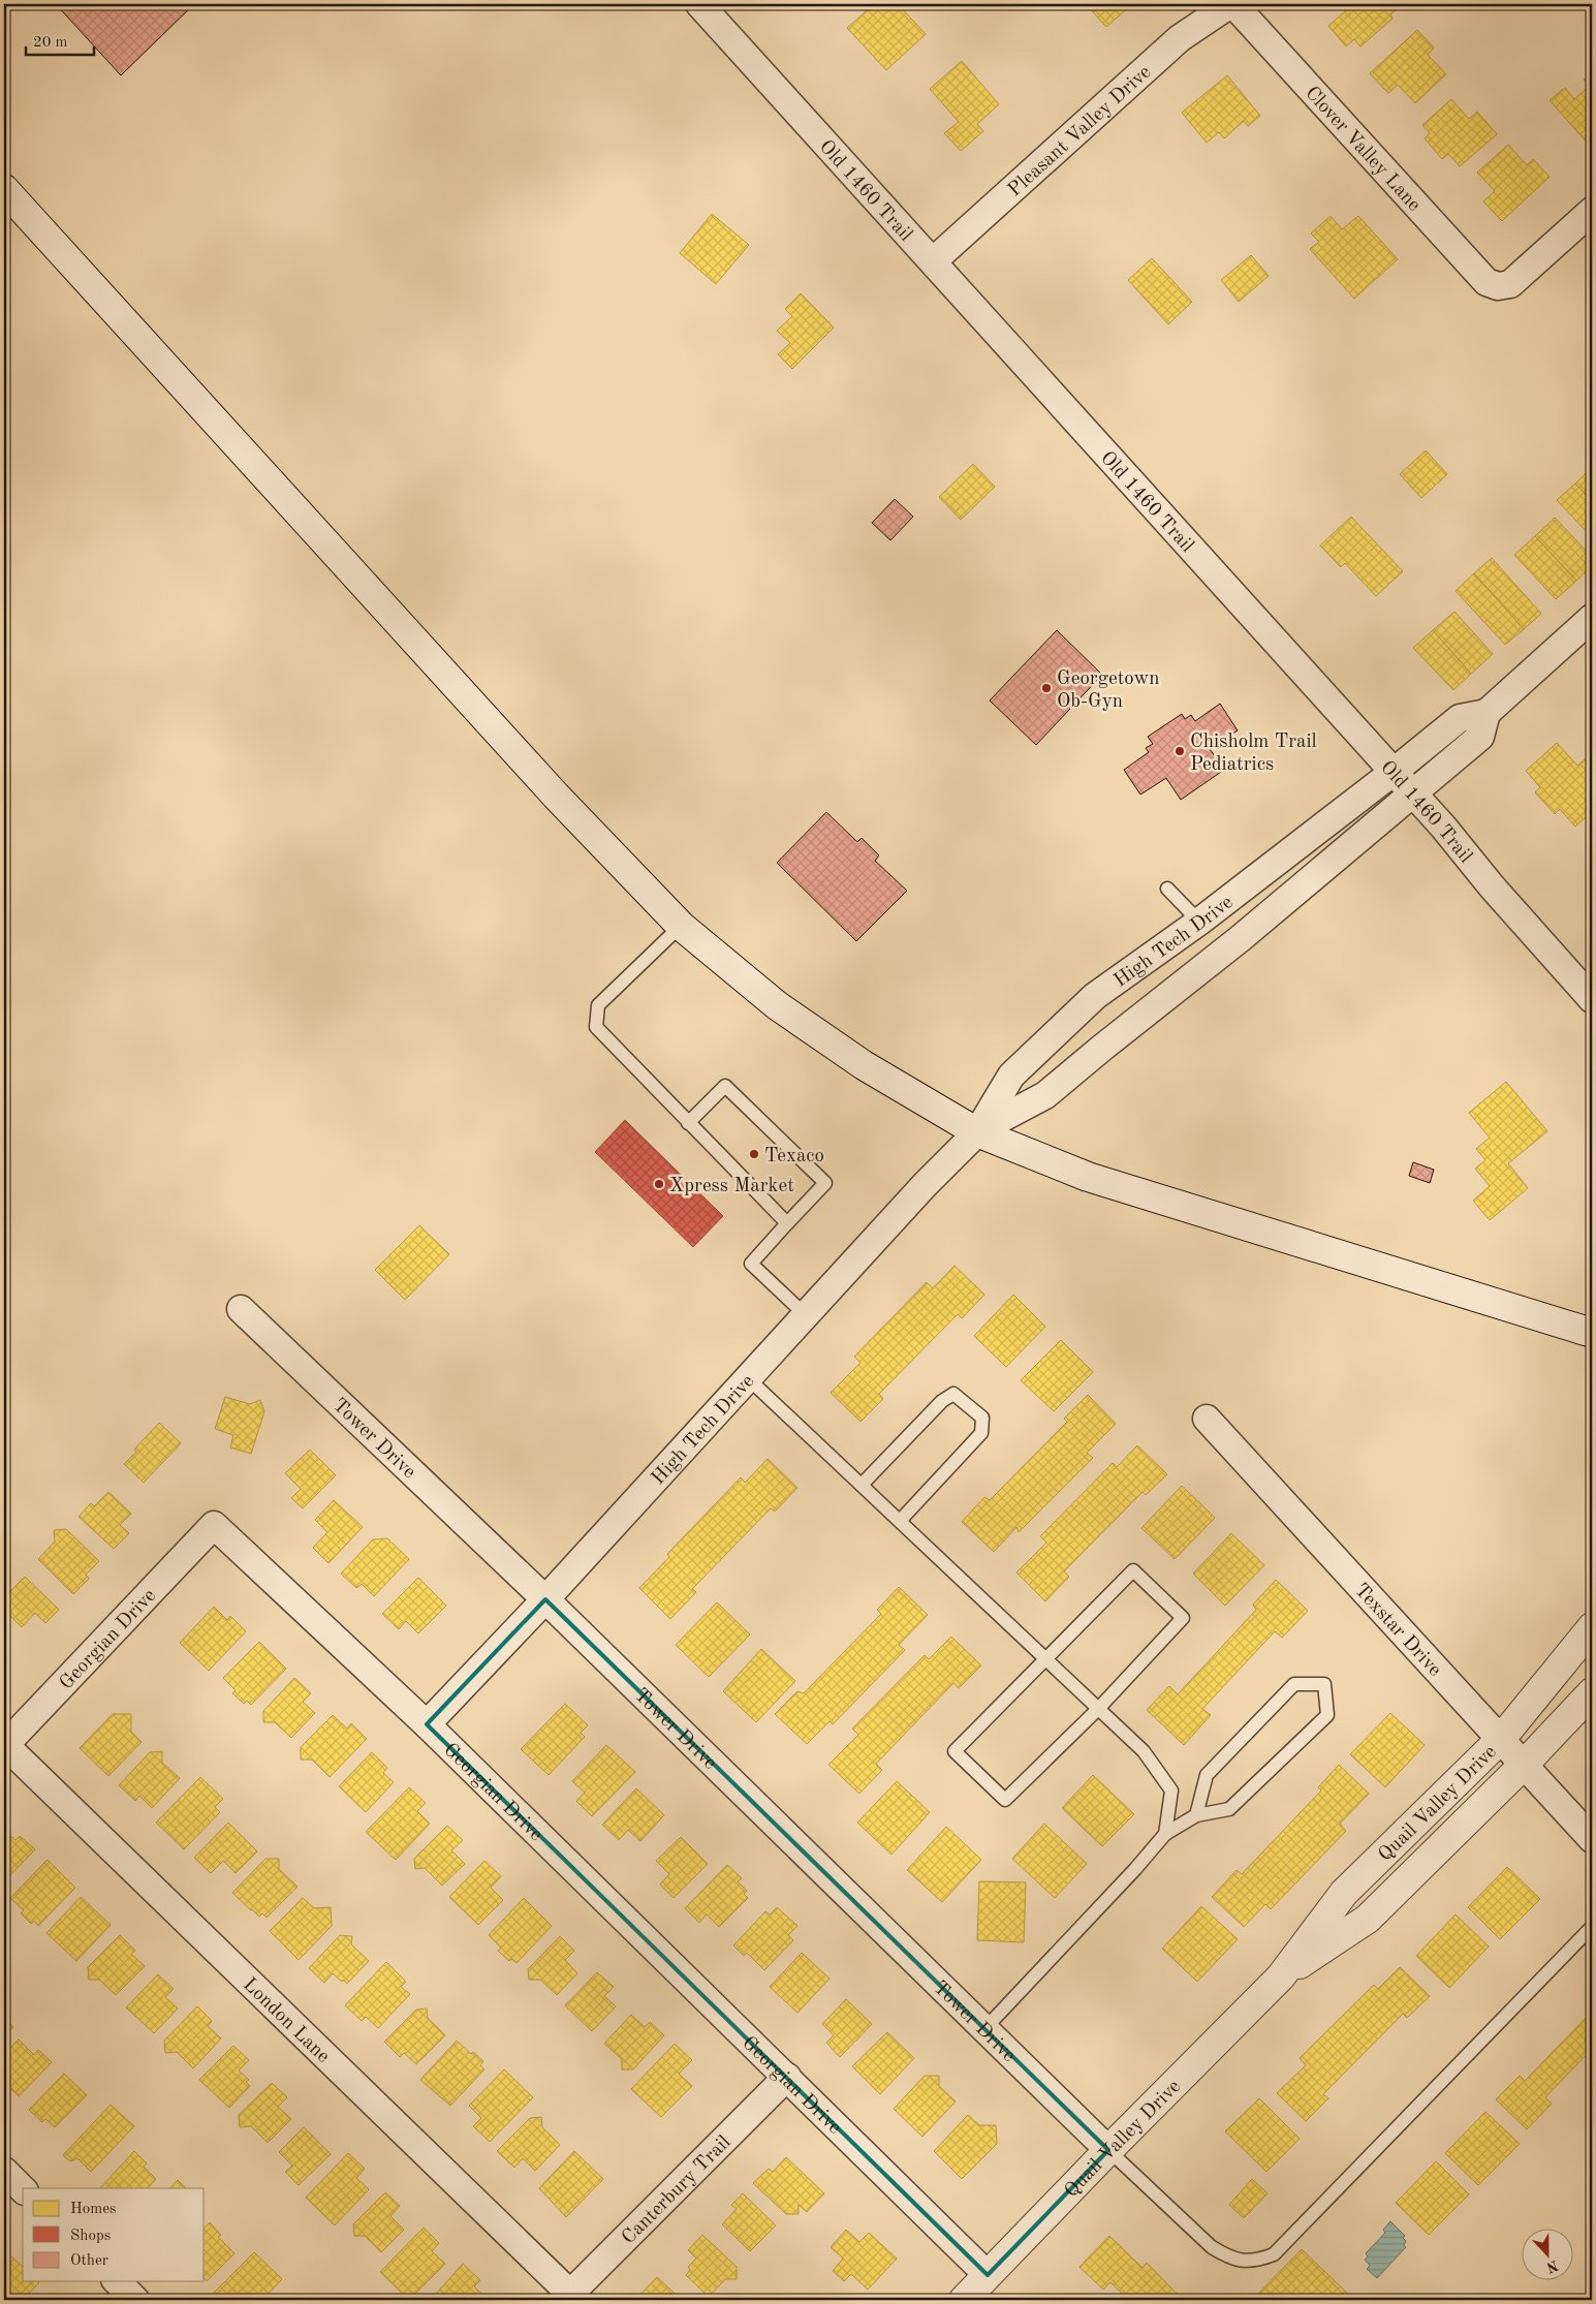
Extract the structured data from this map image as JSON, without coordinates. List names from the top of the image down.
{
  "streets": {
    "main road": ["Quail Valley Drive"],
    "street": [
      "Pleasant Valley Drive",
      "Clover Valley Lane",
      "Old 1460 Trail",
      "High Tech Drive",
      "Tower Drive",
      "Texstar Drive",
      "Georgian Drive",
      "London Lane",
      "Canterbury Trail"
    ]
  },
  "crossings": [
    ["Pleasant Valley Drive", "Clover Valley Lane"],
    ["Pleasant Valley Drive", "Old 1460 Trail"],
    ["Old 1460 Trail", "High Tech Drive"],
    ["High Tech Drive", "Tower Drive"],
    ["High Tech Drive", "Georgian Drive"],
    ["Tower Drive", "Quail Valley Drive"],
    ["Texstar Drive", "Quail Valley Drive"],
    ["Georgian Drive", "Quail Valley Drive"],
    ["Georgian Drive", "London Lane"],
    ["Georgian Drive", "Canterbury Trail"],
    ["London Lane", "Canterbury Trail"]
  ],
  "places": [
    "Georgetown Ob-Gyn",
    "Chisholm Trail Pediatrics",
    "Texaco",
    "Xpress Market"
  ],
  "legend": ["Homes", "Shops", "Other"],
  "scale_bar": "20 m",
  "north": "bottom"
}
